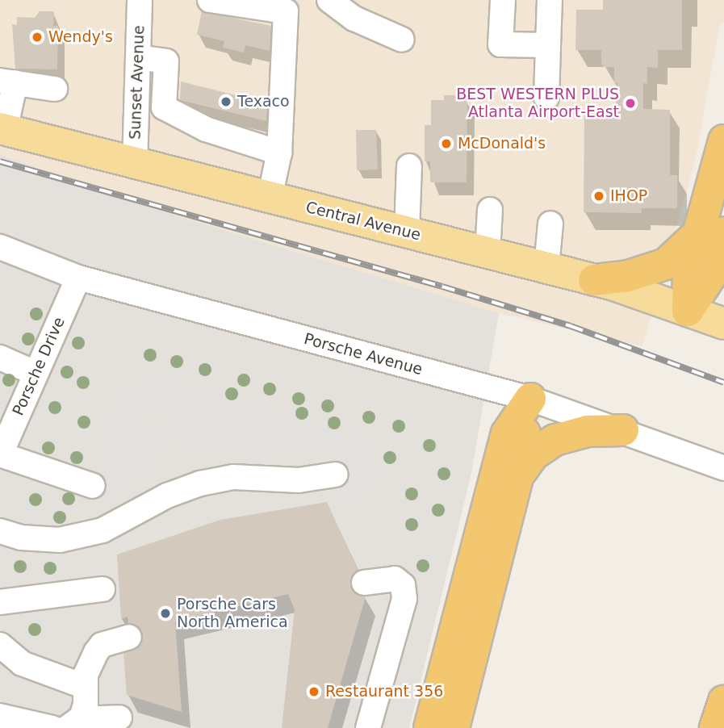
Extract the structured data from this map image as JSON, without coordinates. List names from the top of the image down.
{
  "streets": {
    "main road": ["Central Avenue"],
    "street": ["Sunset Avenue", "Porsche Avenue", "Porsche Drive"]
  },
  "crossings": [
    ["Sunset Avenue", "Central Avenue"],
    ["Porsche Avenue", "Porsche Drive"]
  ],
  "places": [
    "Wendy's",
    "Texaco",
    "BEST WESTERN PLUS Atlanta Airport-East",
    "McDonald's",
    "IHOP",
    "Porsche Cars North America",
    "Restaurant 356"
  ]
}
